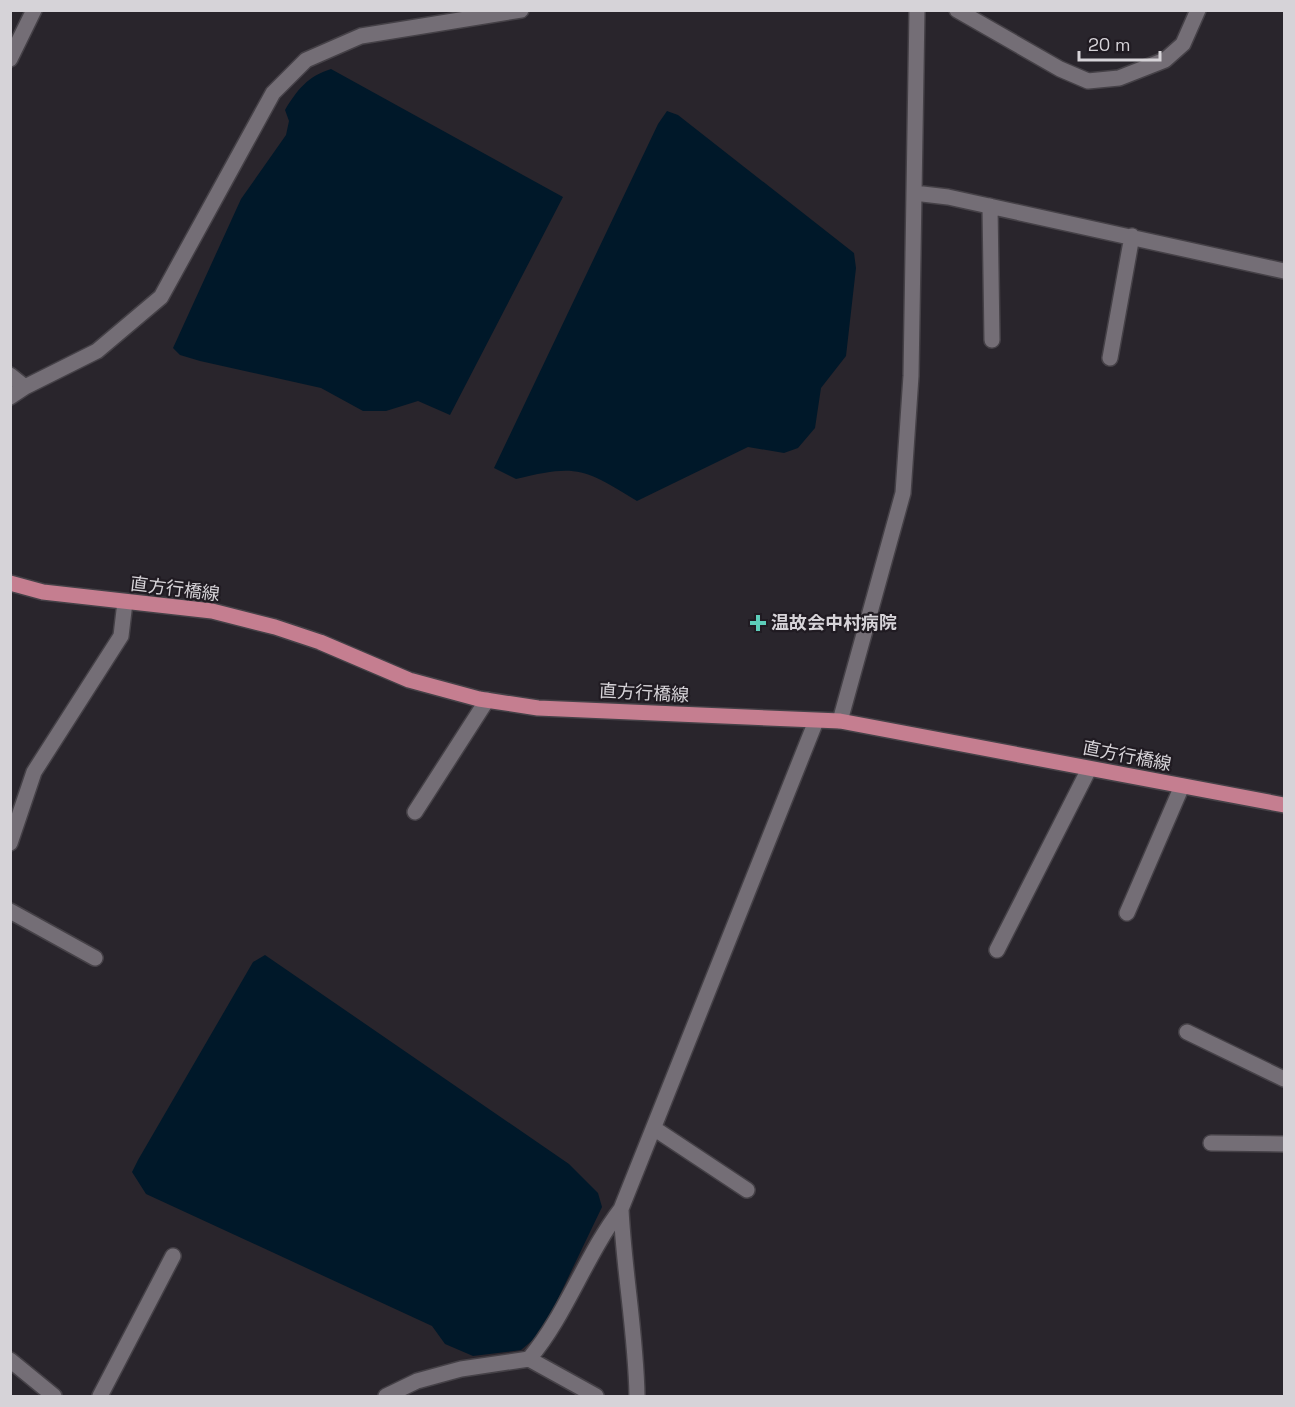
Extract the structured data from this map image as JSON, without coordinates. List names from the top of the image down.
{
  "streets": {
    "main road": ["直方行橋線"]
  },
  "places": {
    "health": ["温故会中村病院"]
  },
  "scale_bar": "20 m"
}
